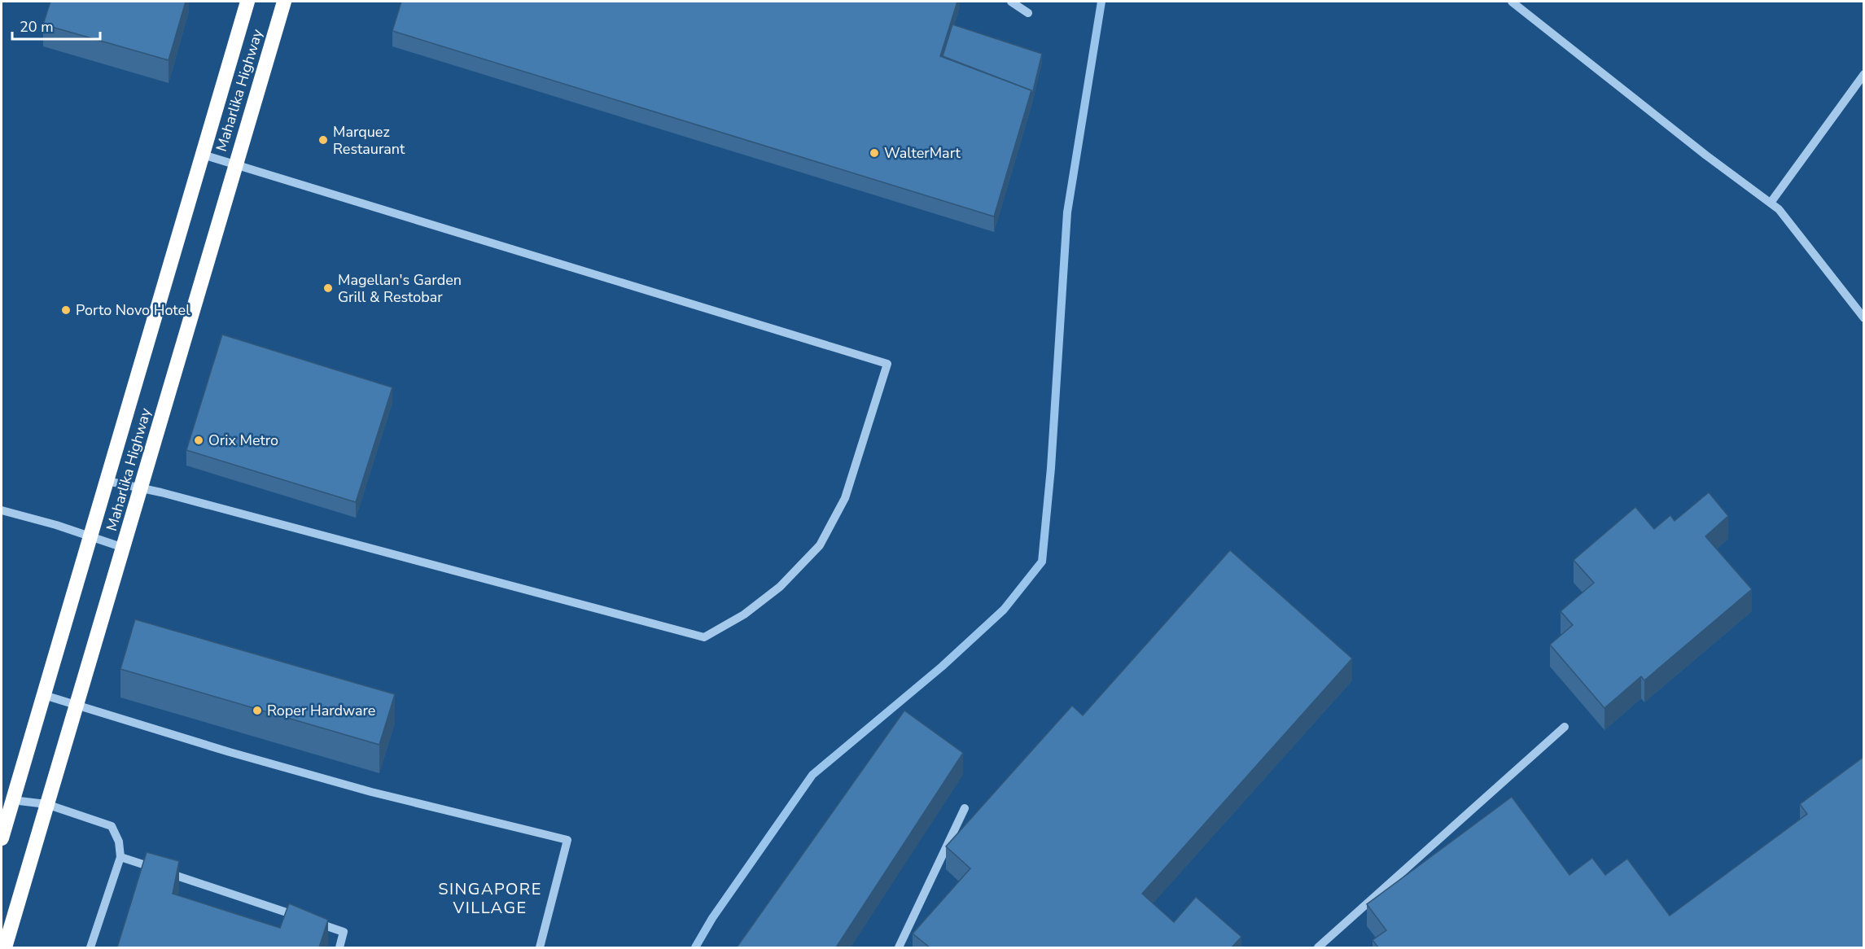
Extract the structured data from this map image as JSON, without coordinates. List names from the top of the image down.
{
  "streets": {
    "highway": ["Maharlika Highway"]
  },
  "districts": ["SINGAPORE VILLAGE"],
  "places": [
    "Marquez Restaurant",
    "WalterMart",
    "Magellan's Garden Grill & Restobar",
    "Porto Novo Hotel",
    "Orix Metro",
    "Roper Hardware"
  ],
  "scale_bar": "20 m"
}
